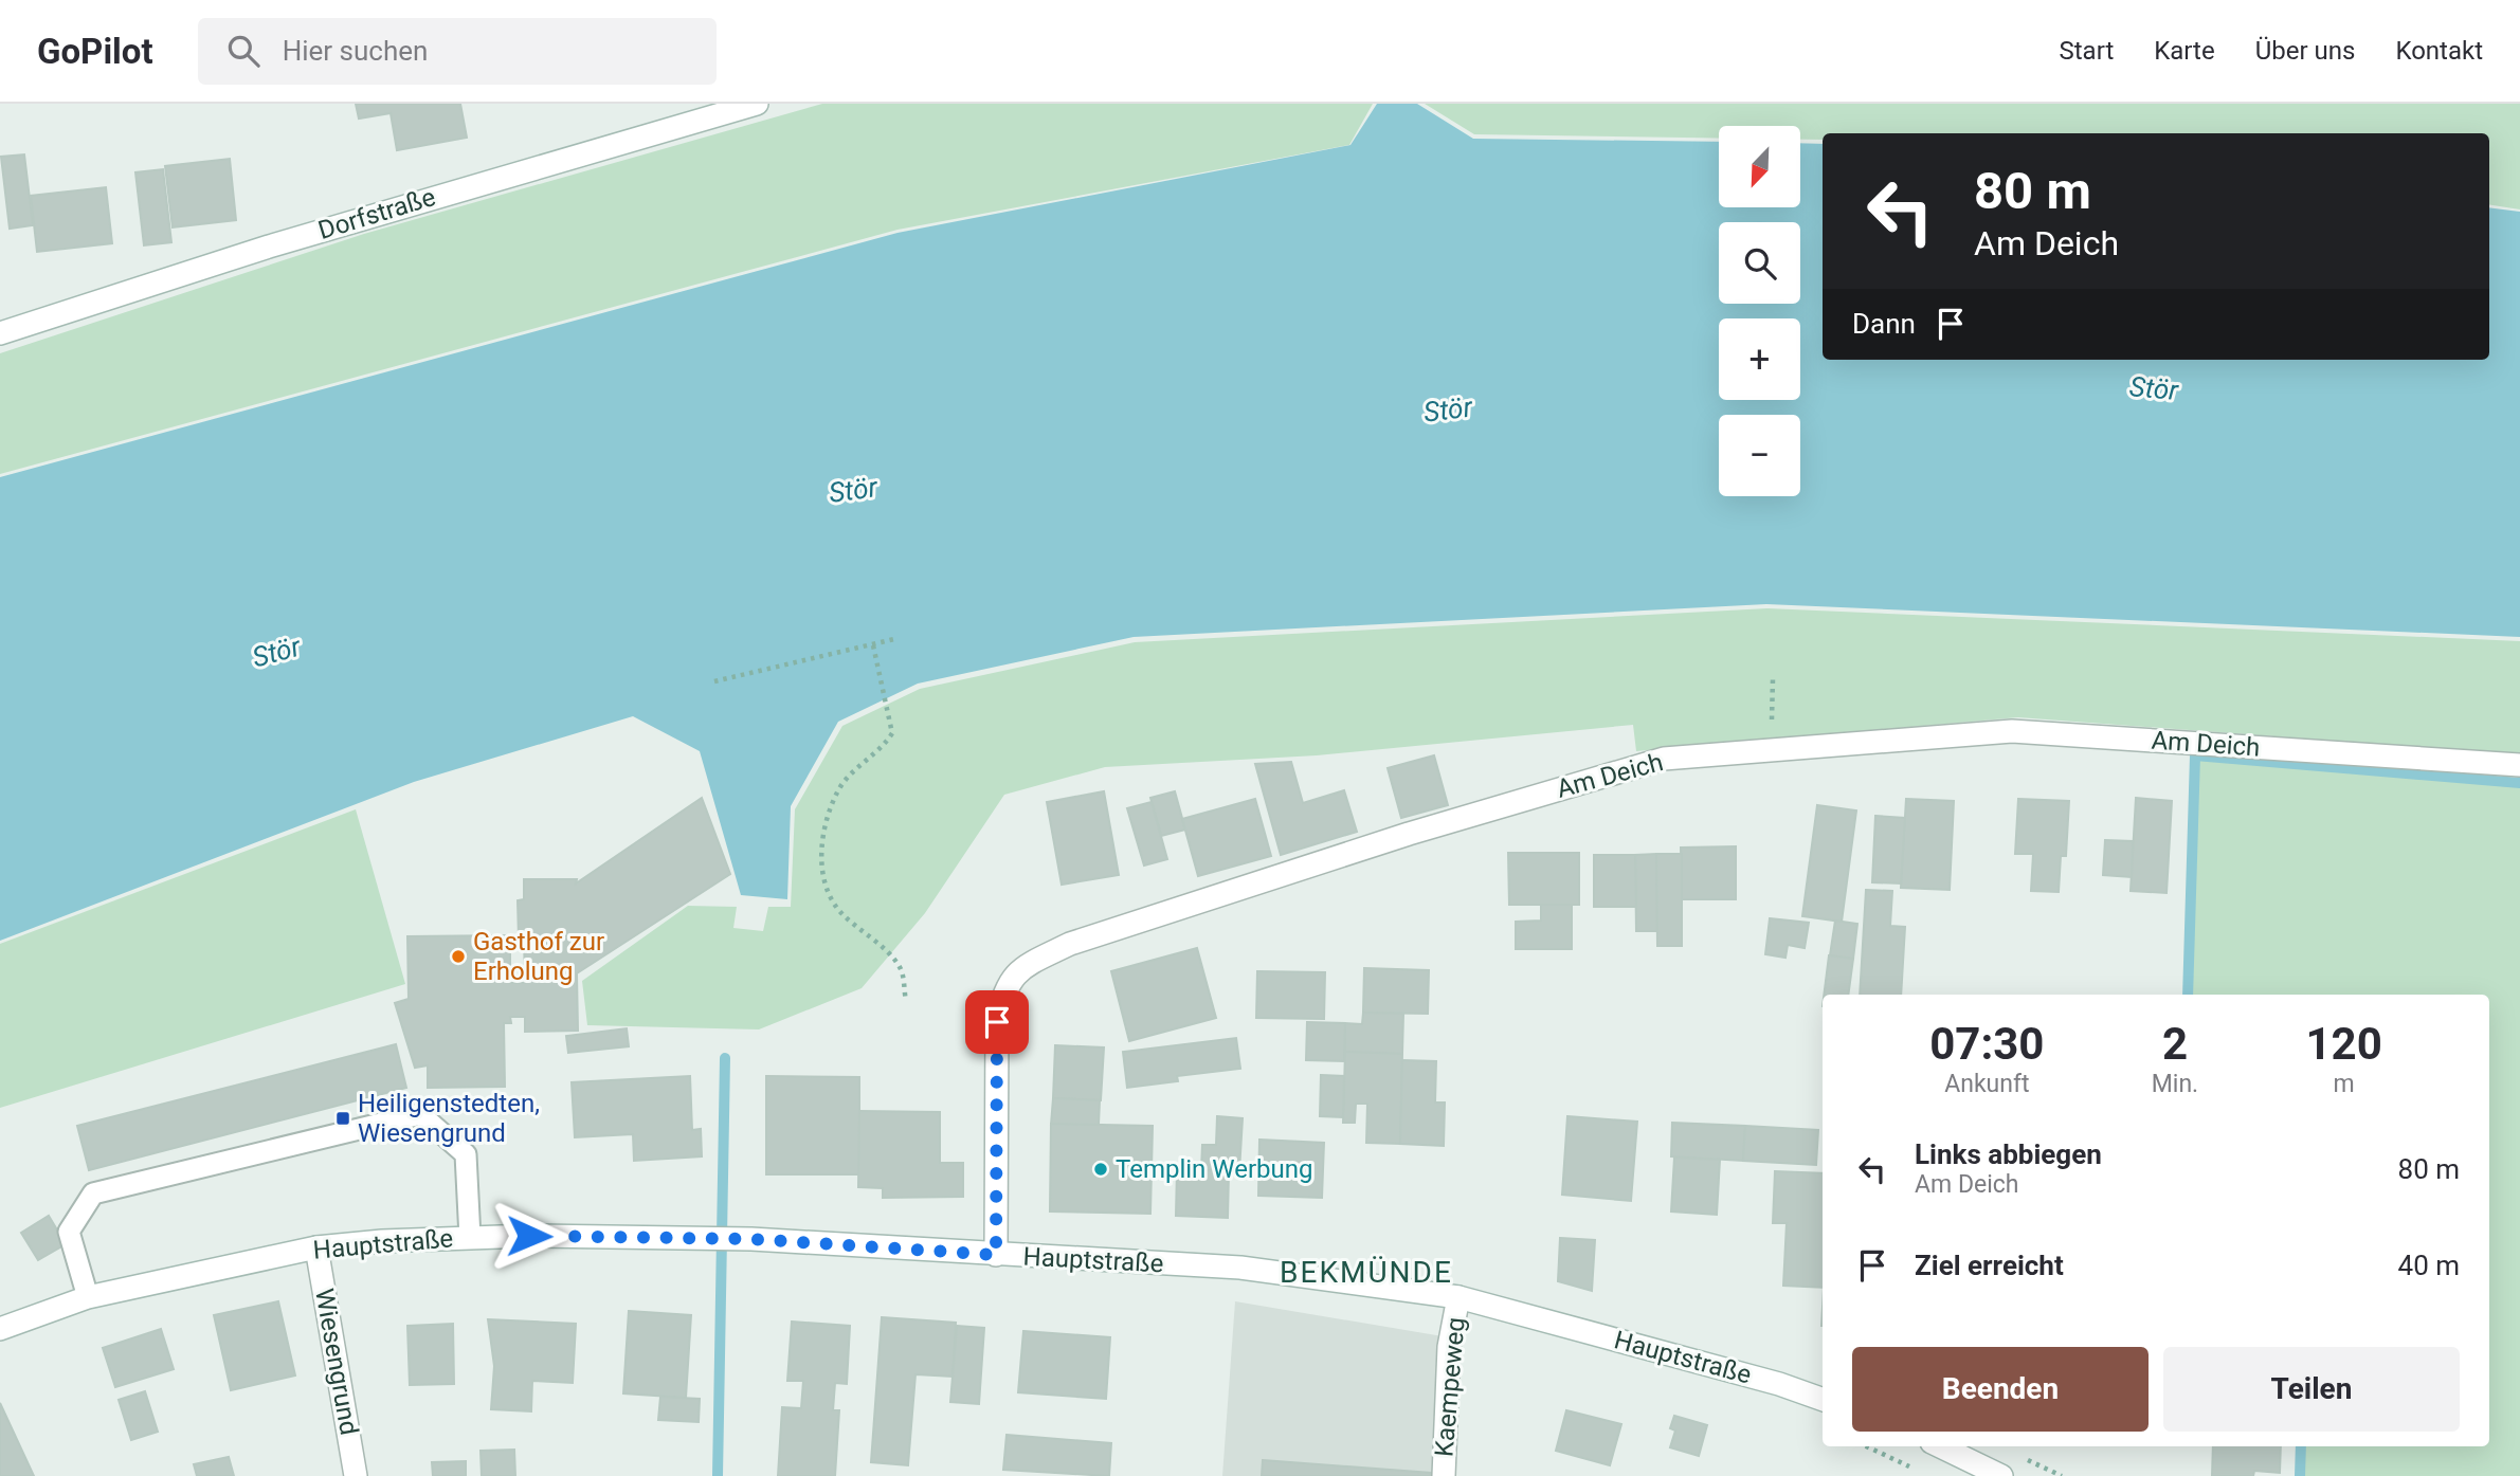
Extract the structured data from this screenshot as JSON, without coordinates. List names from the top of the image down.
{
  "streets": {
    "street": [
      "Dorfstraße",
      "Am Deich",
      "Hauptstraße",
      "Wiesengrund",
      "Kaempeweg"
    ]
  },
  "crossings": [
    ["Am Deich", "Hauptstraße"],
    ["Hauptstraße", "Wiesengrund"],
    ["Hauptstraße", "Kaempeweg"]
  ],
  "districts": ["BEKMÜNDE"],
  "water": ["Stör"],
  "places": {
    "other": ["Gasthof zur Erholung", "Templin Werbung"],
    "transit": ["Heiligenstedten, Wiesengrund"]
  },
  "north": "bottom left",
  "page": {
    "header": "GoPilot",
    "search": "Hier suchen",
    "nav": [
      "Start",
      "Karte",
      "Über uns",
      "Kontakt"
    ],
    "map_buttons": ["+", "−"],
    "turn": ["80 m", "Am Deich"],
    "then": "Dann",
    "eta": [
      "07:30",
      "Ankunft",
      "2",
      "Min.",
      "120",
      "m"
    ],
    "list": [
      {
        "name": "Links abbiegen",
        "note": "Am Deich",
        "value": "80 m"
      },
      {
        "name": "Ziel erreicht",
        "value": "40 m"
      }
    ],
    "buttons": ["Beenden", "Teilen"]
  }
}
